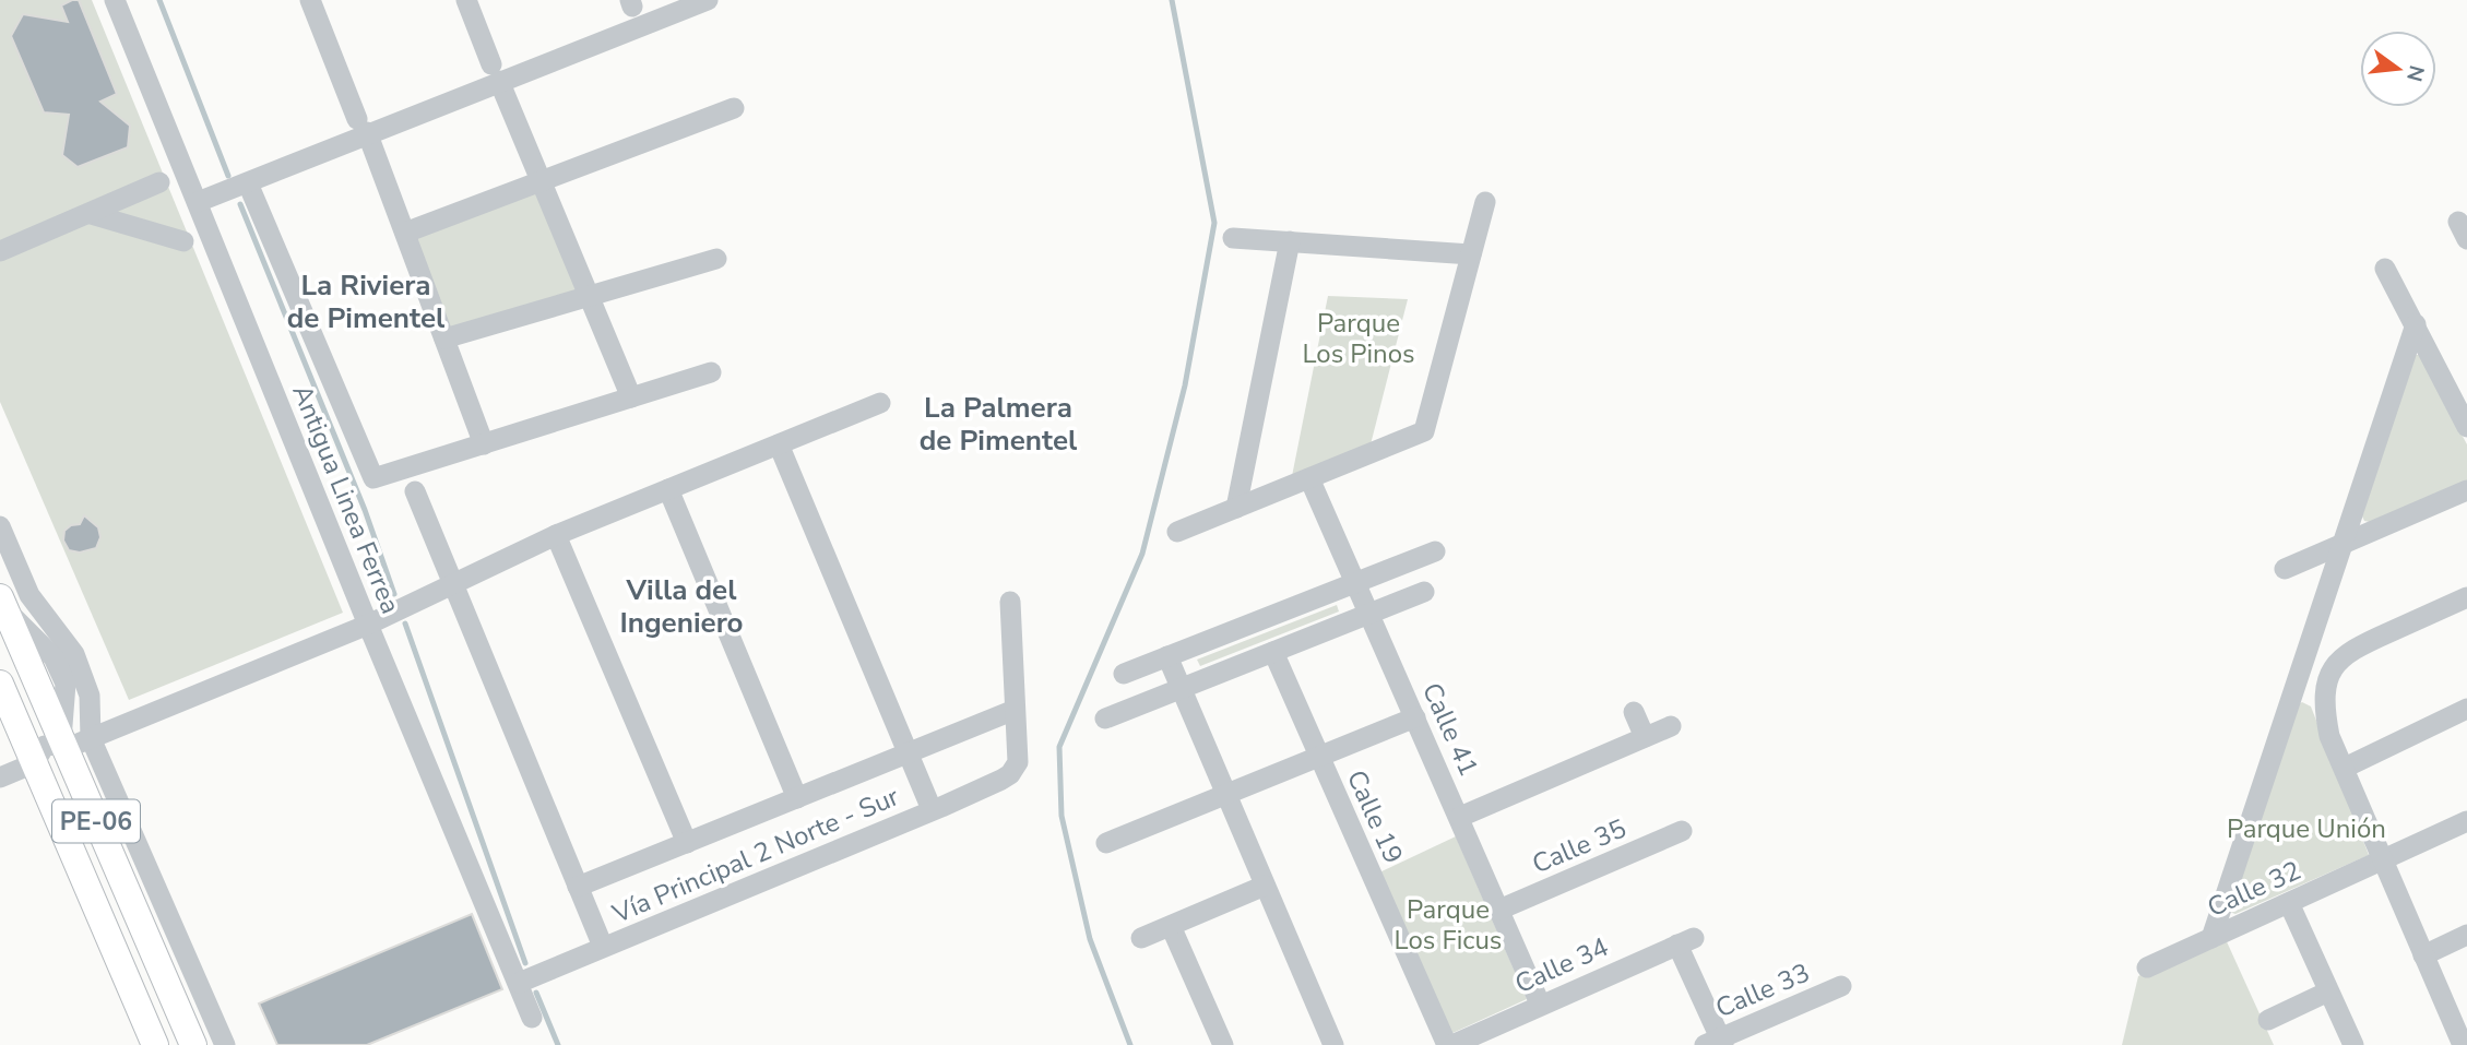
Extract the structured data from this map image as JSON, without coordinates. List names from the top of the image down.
{
  "streets": {
    "main road": ["PE-06"],
    "street": [
      "Antigua Linea Ferrea",
      "Calle 41",
      "Calle 19",
      "Calle 35",
      "Vía Principal 2 Norte - Sur",
      "Calle 32",
      "Calle 34",
      "Calle 33"
    ]
  },
  "crossings": [
    ["Antigua Linea Ferrea", "Vía Principal 2 Norte - Sur"],
    ["Calle 41", "Calle 35"],
    ["Calle 41", "Calle 34"],
    ["Calle 34", "Calle 33"]
  ],
  "districts": ["La Riviera de Pimentel", "La Palmera de Pimentel", "Villa del Ingeniero"],
  "parks": ["Parque Los Pinos", "Parque Unión", "Parque Los Ficus"],
  "north": "right"
}
